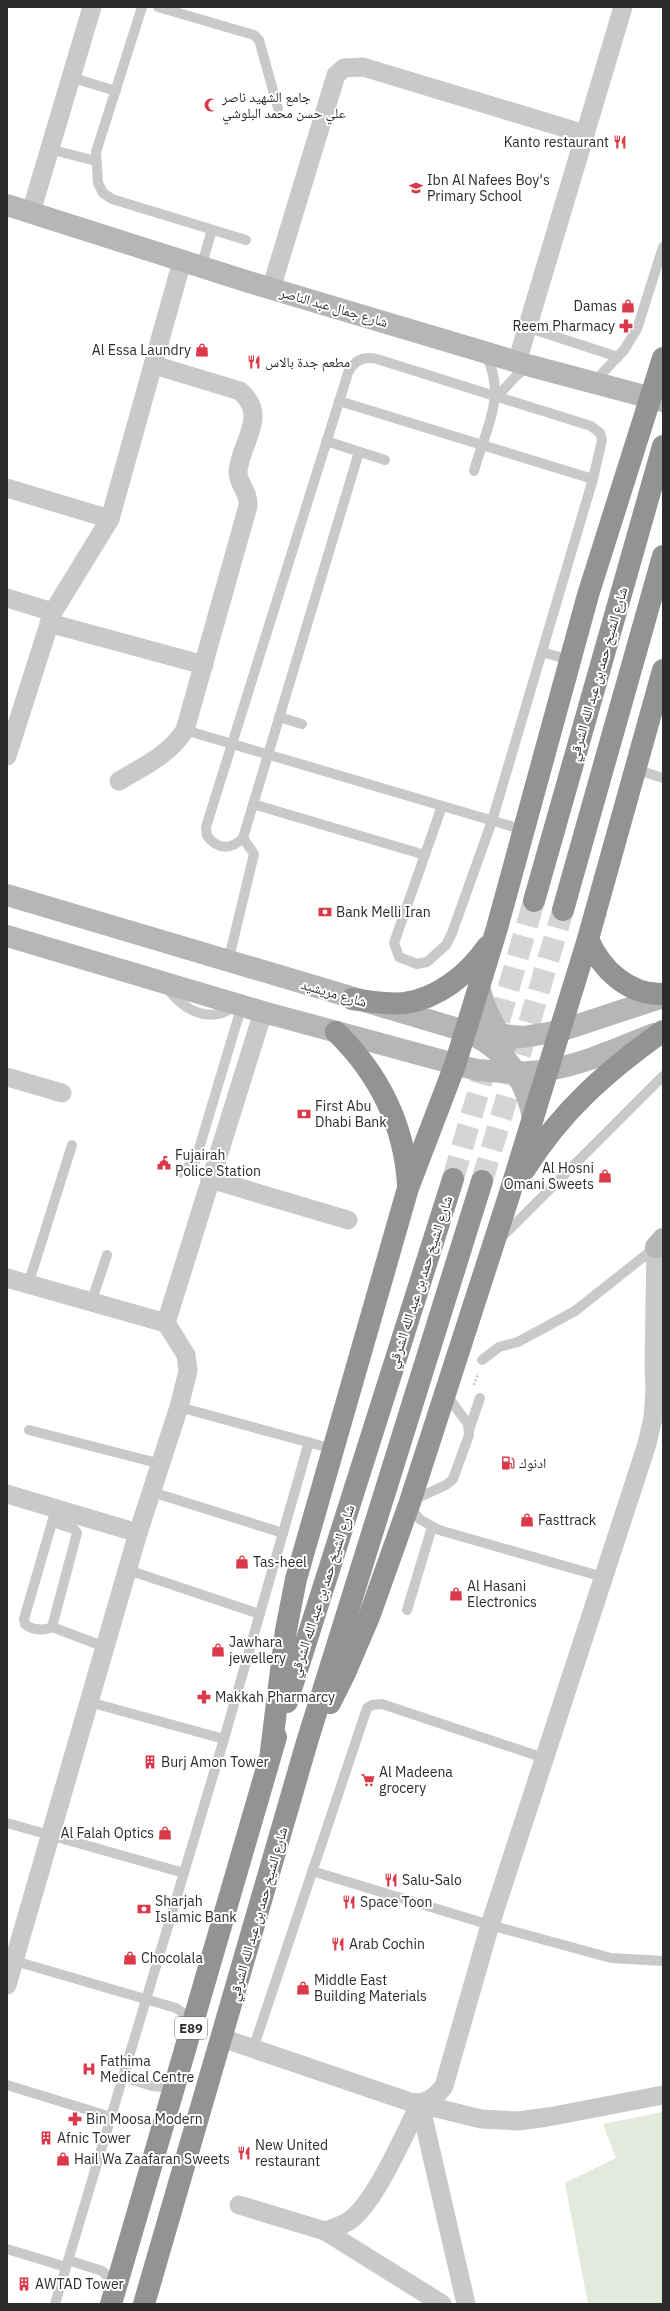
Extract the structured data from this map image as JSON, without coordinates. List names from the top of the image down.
{
  "streets": {
    "highway": ["شارع الشيخ حمد بن عبد الله الشرقي", "E89"],
    "main road": ["شارع جمال عبد الناصر", "شارع مريشيد"]
  },
  "places": {
    "mosque": ["جامع الشهيد ناصر علي حسن محمد البلوشي"],
    "restaurant": [
      "Kanto restaurant",
      "مطعم جدة بالاس",
      "Salu-Salo",
      "Space Toon",
      "Arab Cochin",
      "New United restaurant"
    ],
    "school or university": ["Ibn Al Nafees Boy's Primary School"],
    "shop": [
      "Damas",
      "Al Essa Laundry",
      "Al Hosni Omani Sweets",
      "Fasttrack",
      "Tas-heel",
      "Al Hasani Electronics",
      "Jawhara jewellery",
      "Al Falah Optics",
      "Chocolala",
      "Middle East Building Materials",
      "Hail Wa Zaafaran Sweets"
    ],
    "pharmacy": ["Reem Pharmacy", "Makkah Pharmarcy", "Bin Moosa Modern"],
    "bank": ["Bank Melli Iran", "First Abu Dhabi Bank", "Sharjah Islamic Bank"],
    "public building": ["Fujairah Police Station"],
    "fuel station": ["ادنوك"],
    "building": ["Burj Amon Tower", "Afnic Tower", "AWTAD Tower"],
    "supermarket": ["Al Madeena grocery"],
    "hospital": ["Fathima Medical Centre"]
  }
}
